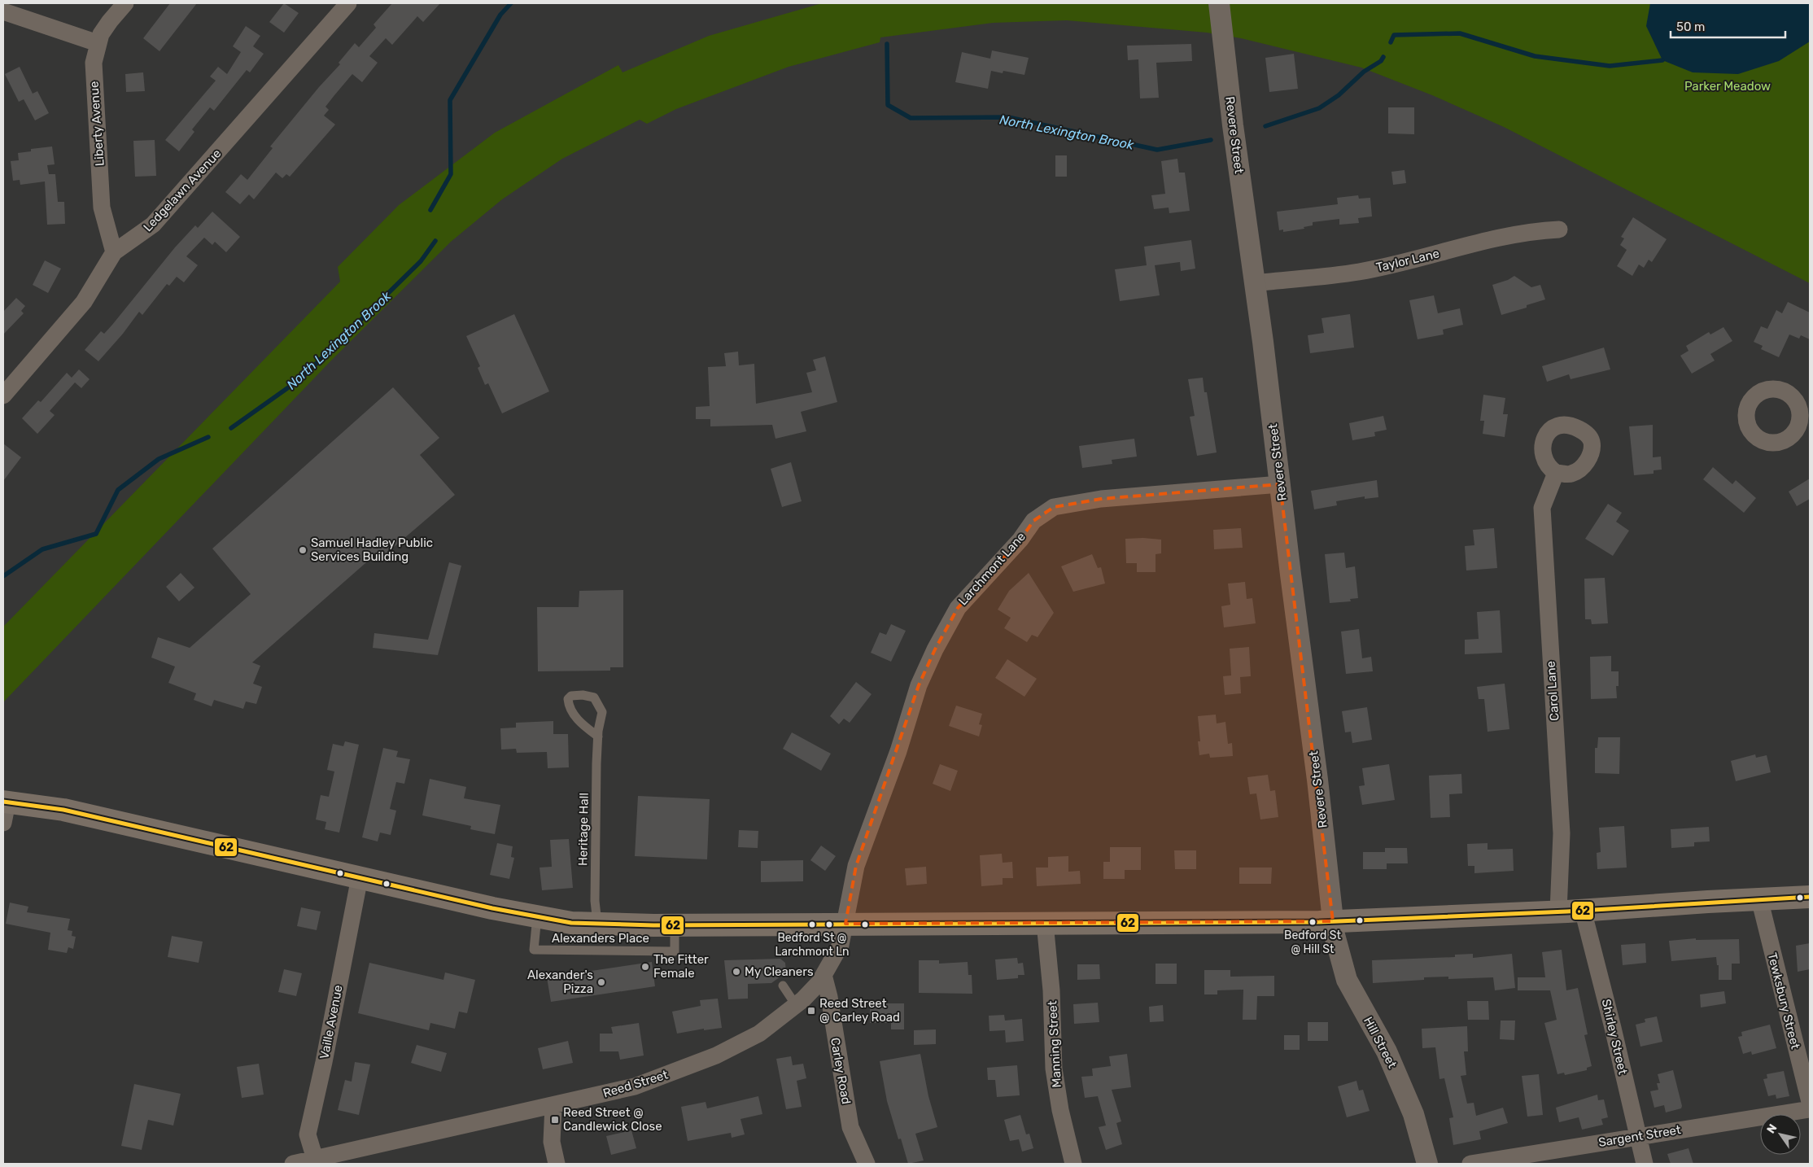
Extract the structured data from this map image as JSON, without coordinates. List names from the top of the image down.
{
  "streets": {
    "street": [
      "Liberty Avenue",
      "Revere Street",
      "Ledgelawn Avenue",
      "Taylor Lane",
      "Larchmont Lane",
      "Carol Lane",
      "Tewksbury Street",
      "Vaille Avenue",
      "Shirley Street",
      "Hill Street",
      "Manning Street",
      "Carley Road",
      "Reed Street",
      "Sargent Street"
    ],
    "lane": ["Heritage Hall", "Alexanders Place"]
  },
  "crossings": [
    ["Liberty Avenue", "Ledgelawn Avenue"],
    ["Revere Street", "Taylor Lane"],
    ["Revere Street", "Larchmont Lane"],
    ["Revere Street", "Hill Street"],
    ["Larchmont Lane", "Reed Street"],
    ["Vaille Avenue", "Reed Street"],
    ["Shirley Street", "Sargent Street"],
    ["Carley Road", "Reed Street"]
  ],
  "water": ["North Lexington Brook"],
  "parks": ["Parker Meadow"],
  "places": {
    "other": [
      "Samuel Hadley Public Services Building",
      "Bedford St @ Hill St",
      "Bedford St @ Larchmont Ln",
      "The Fitter Female",
      "My Cleaners",
      "Alexander's Pizza"
    ],
    "transit": ["Reed Street @ Carley Road", "Reed Street @ Candlewick Close"]
  },
  "lines": ["transit line 62"],
  "scale_bar": "50 m",
  "north": "top left"
}
